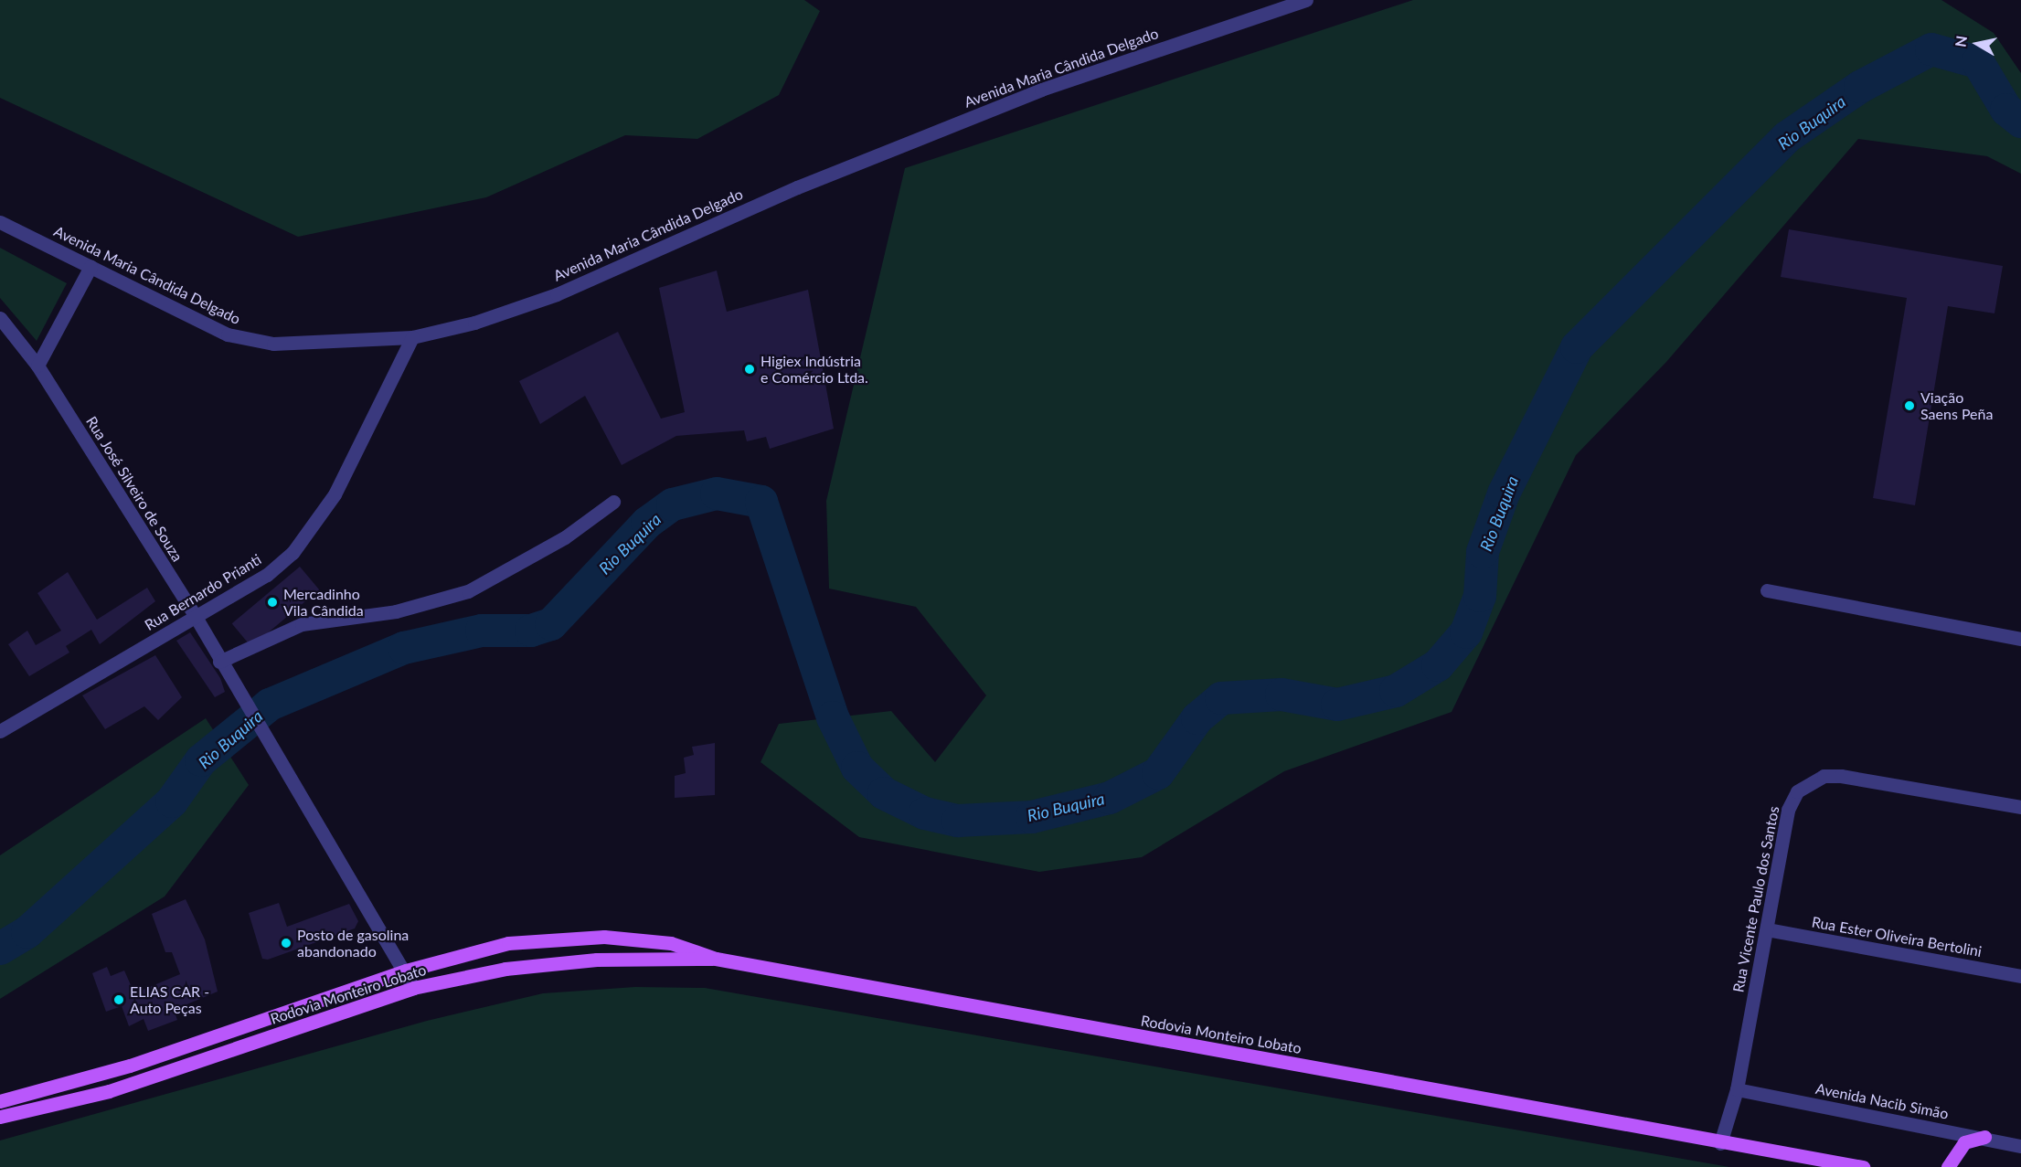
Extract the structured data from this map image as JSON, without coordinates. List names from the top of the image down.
{
  "streets": {
    "main road": ["Rodovia Monteiro Lobato"],
    "street": [
      "Avenida Maria Cândida Delgado",
      "Rua José Silveiro de Souza",
      "Rua Bernardo Prianti",
      "Rua Vicente Paulo dos Santos",
      "Rua Ester Oliveira Bertolini",
      "Avenida Nacib Simão"
    ]
  },
  "crossings": [
    ["Avenida Maria Cândida Delgado", "Rua Bernardo Prianti"],
    ["Rua José Silveiro de Souza", "Rua Bernardo Prianti"],
    ["Rua José Silveiro de Souza", "Rodovia Monteiro Lobato"],
    ["Rua Vicente Paulo dos Santos", "Rua Ester Oliveira Bertolini"],
    ["Rua Vicente Paulo dos Santos", "Rodovia Monteiro Lobato"],
    ["Rua Vicente Paulo dos Santos", "Avenida Nacib Simão"]
  ],
  "water": ["Rio Buquira"],
  "places": [
    "Higiex Indústria e Comércio Ltda.",
    "Viação Saens Peña",
    "Mercadinho Vila Cândida",
    "Posto de gasolina abandonado",
    "ELIAS CAR - Auto Peças"
  ],
  "north": "left"
}
